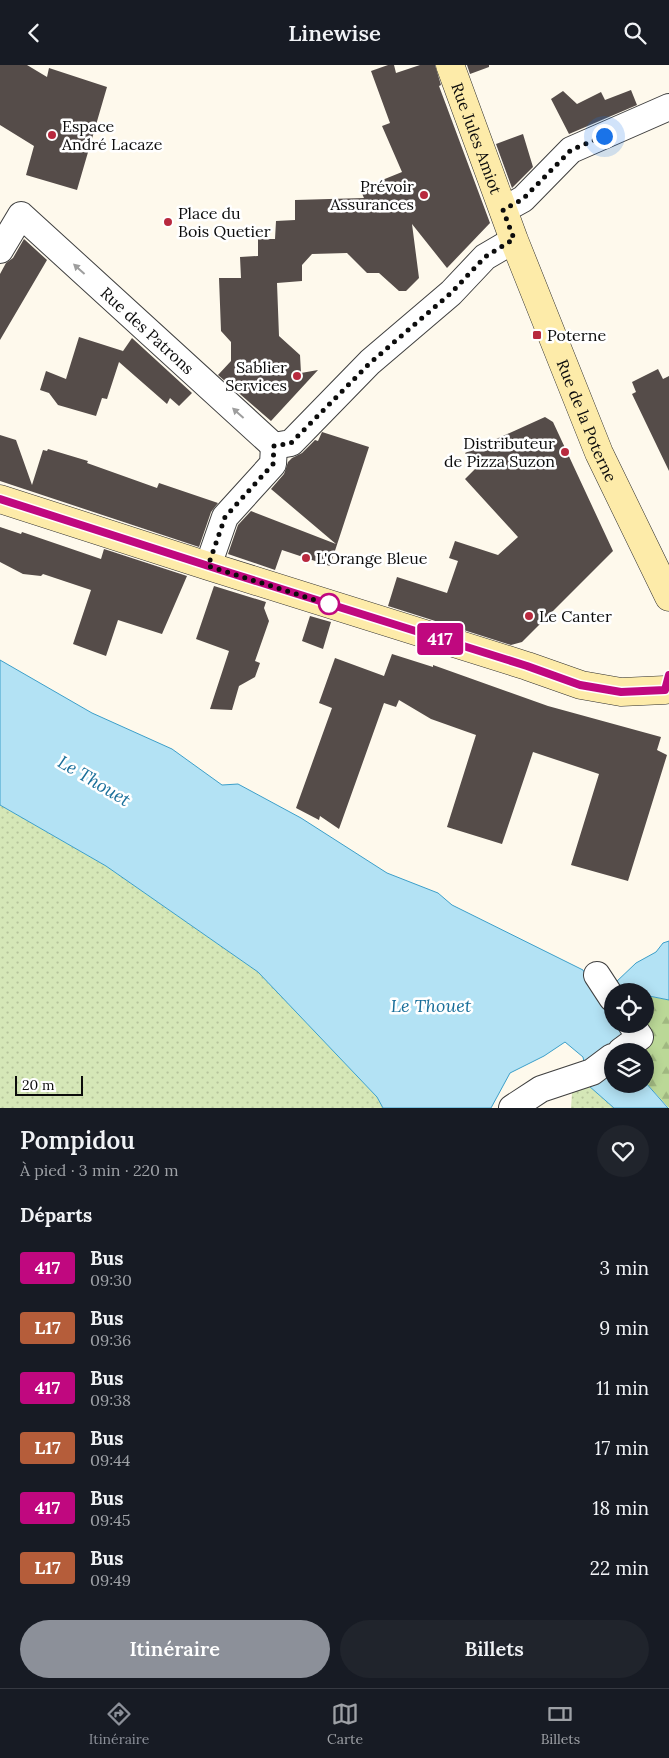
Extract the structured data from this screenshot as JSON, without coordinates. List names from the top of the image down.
{
  "streets": {
    "main road": ["Rue Jules Amiot", "Rue de la Poterne"],
    "street": ["Rue des Patrons"]
  },
  "crossings": [
    ["Rue Jules Amiot", "Rue de la Poterne"]
  ],
  "one_way": ["Rue des Patrons"],
  "water": ["Le Thouet"],
  "places": {
    "other": [
      "Espace André Lacaze",
      "Prévoir Assurances",
      "Place du Bois Quetier",
      "Sablier Services",
      "Distributeur de Pizza Suzon",
      "L'Orange Bleue",
      "Le Canter"
    ],
    "transit": ["Poterne"]
  },
  "lines": ["bus line 417"],
  "scale_bar": "20 m",
  "page": {
    "header": "Linewise",
    "on_map": "417",
    "scale": "20 m",
    "heading": [
      ["Pompidou", "À pied · 3 min · 220 m"],
      "Départs"
    ],
    "list": [
      {
        "mark": "417",
        "name": "Bus",
        "note": "09:30",
        "value": "3 min"
      },
      {
        "mark": "L17",
        "name": "Bus",
        "note": "09:36",
        "value": "9 min"
      },
      {
        "mark": "417",
        "name": "Bus",
        "note": "09:38",
        "value": "11 min"
      },
      {
        "mark": "L17",
        "name": "Bus",
        "note": "09:44",
        "value": "17 min"
      },
      {
        "mark": "417",
        "name": "Bus",
        "note": "09:45",
        "value": "18 min"
      },
      {
        "mark": "L17",
        "name": "Bus",
        "note": "09:49",
        "value": "22 min"
      }
    ],
    "buttons": ["Itinéraire", "Billets"],
    "tabs": ["Itinéraire", "Carte", "Billets"]
  }
}
